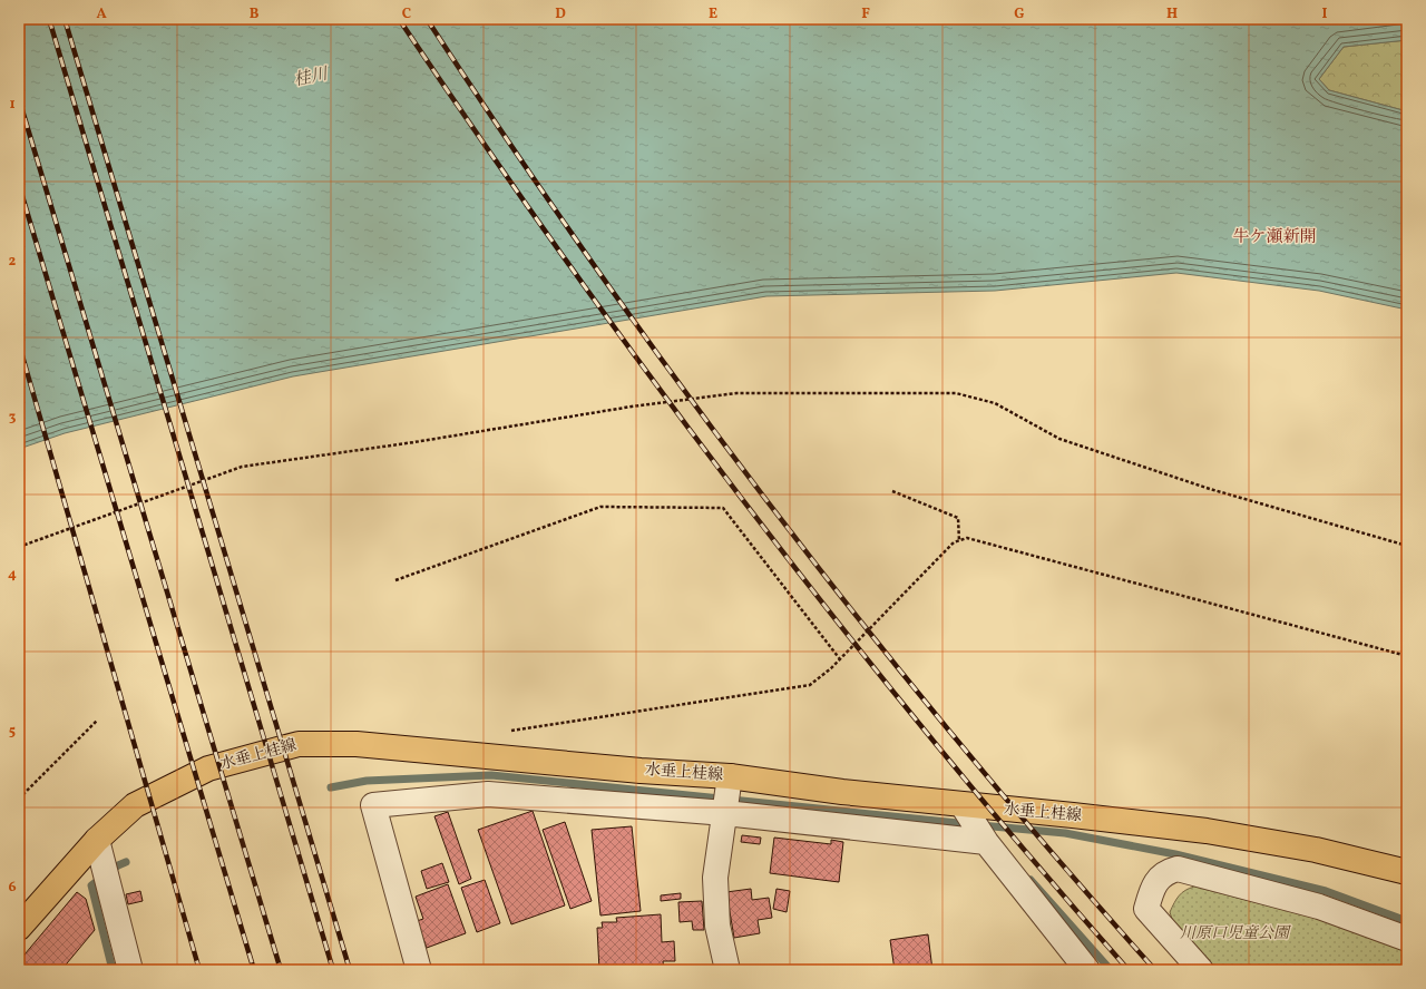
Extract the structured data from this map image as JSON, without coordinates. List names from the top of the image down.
{
  "streets": {
    "main road": ["水垂上桂線"]
  },
  "districts": ["牛ケ瀬新開"],
  "water": ["桂川"],
  "parks": ["川原口児童公園"],
  "grid": {
    "columns": [
      "A",
      "B",
      "C",
      "D",
      "E",
      "F",
      "G",
      "H",
      "I"
    ],
    "rows": [
      "1",
      "2",
      "3",
      "4",
      "5",
      "6"
    ]
  }
}
